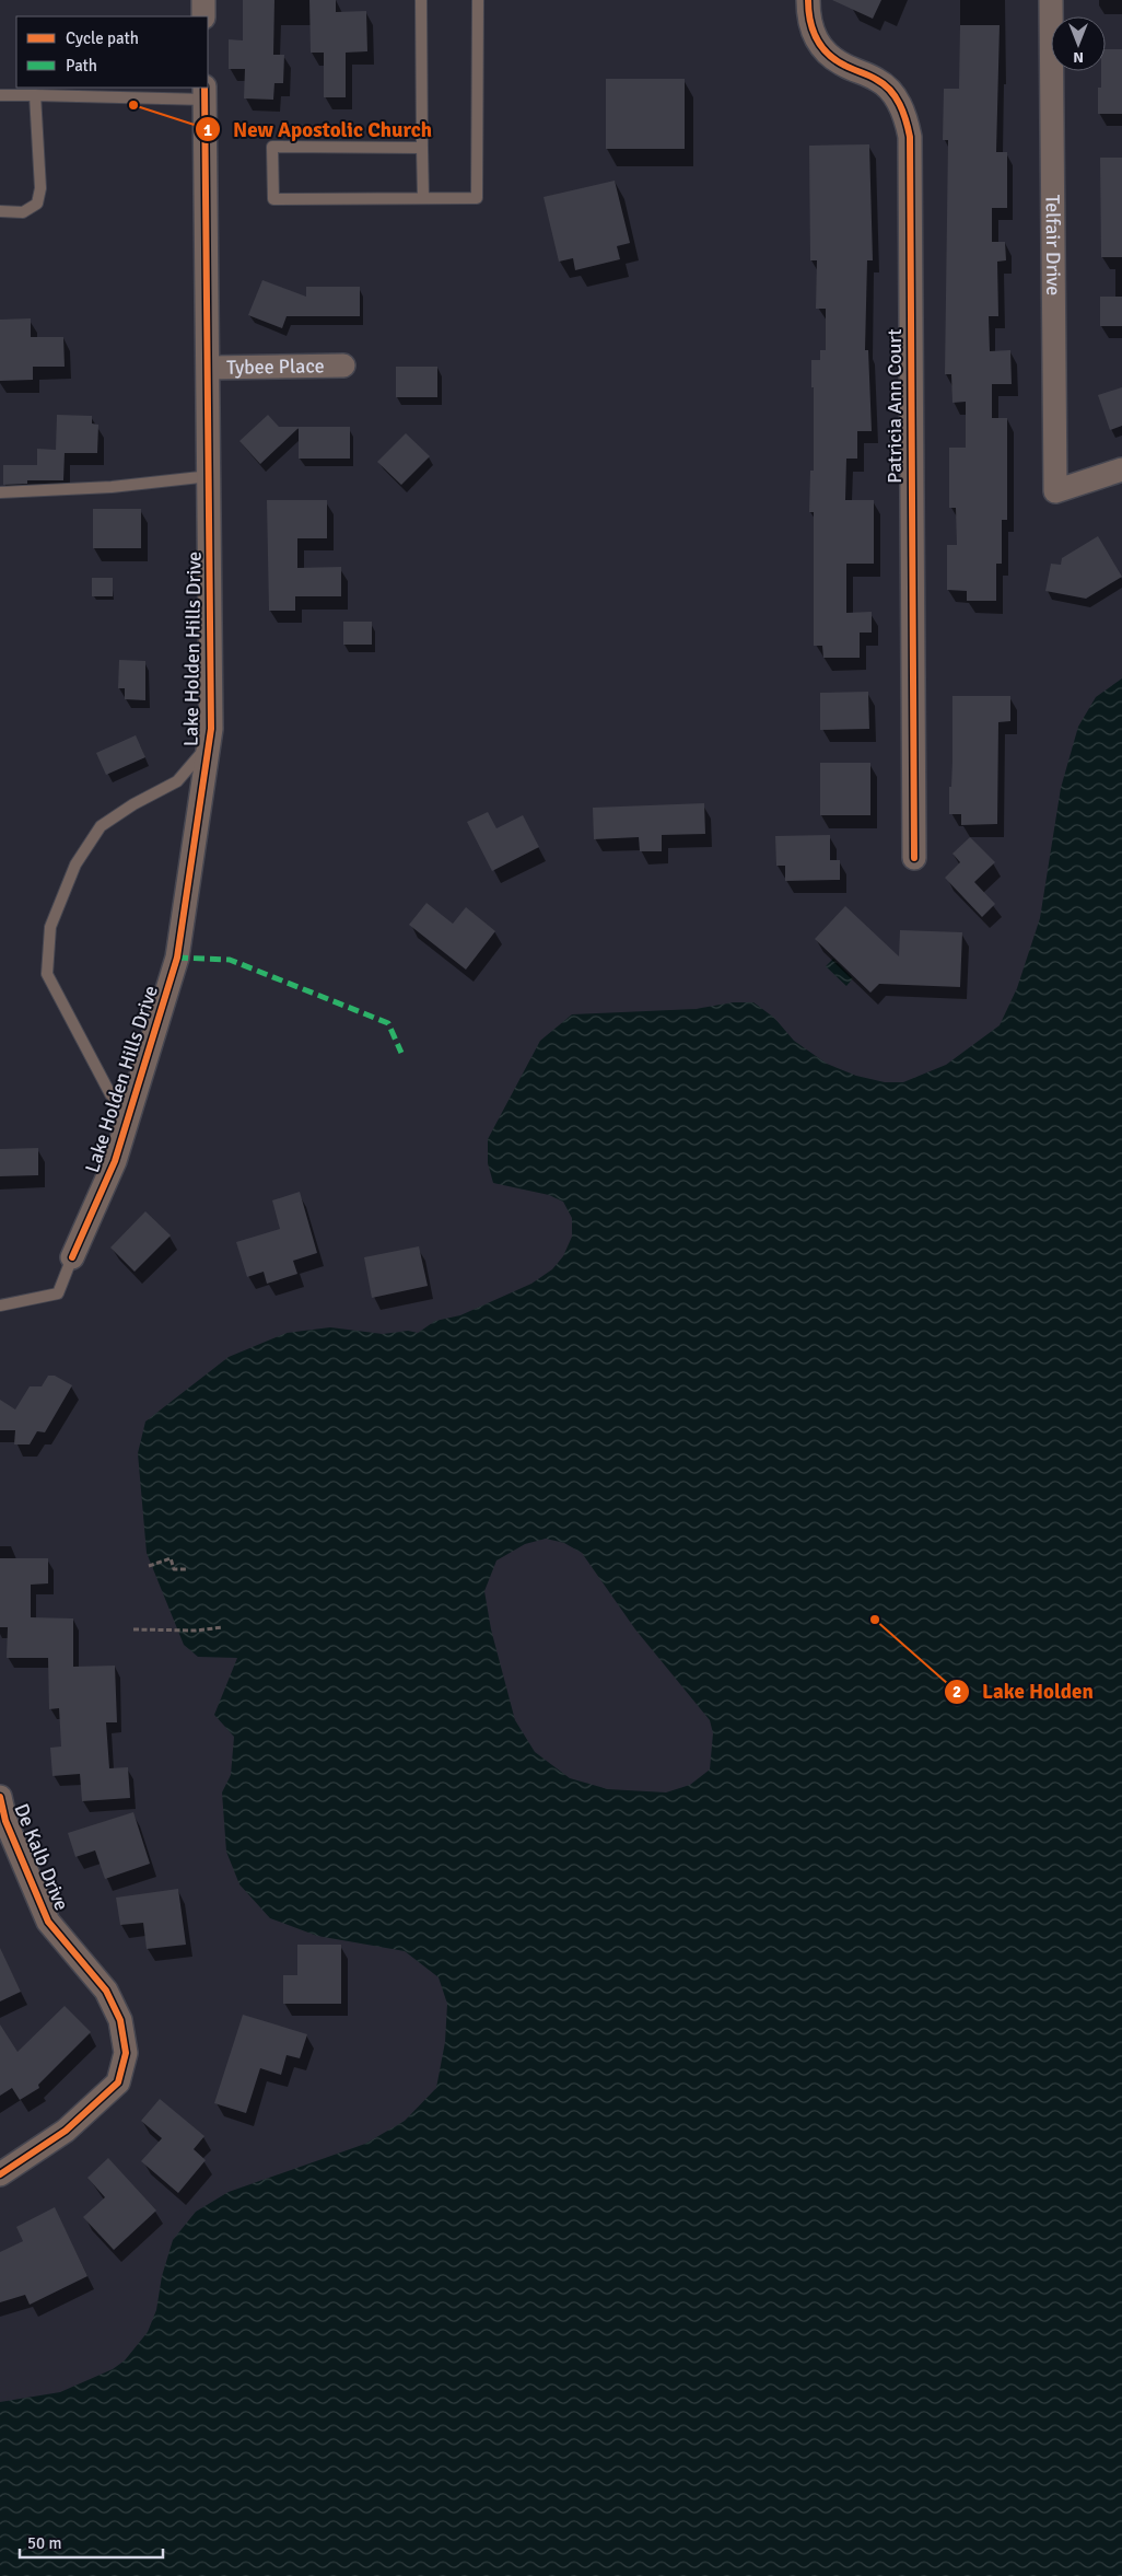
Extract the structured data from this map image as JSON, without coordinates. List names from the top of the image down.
{
  "streets": {
    "street": [
      "Telfair Drive",
      "Tybee Place",
      "Patricia Ann Court",
      "Lake Holden Hills Drive",
      "De Kalb Drive"
    ]
  },
  "crossings": [
    ["Tybee Place", "Lake Holden Hills Drive"]
  ],
  "places": ["New Apostolic Church", "Lake Holden"],
  "legend": ["Cycle path", "Path"],
  "scale_bar": "50 m",
  "north": "bottom"
}
